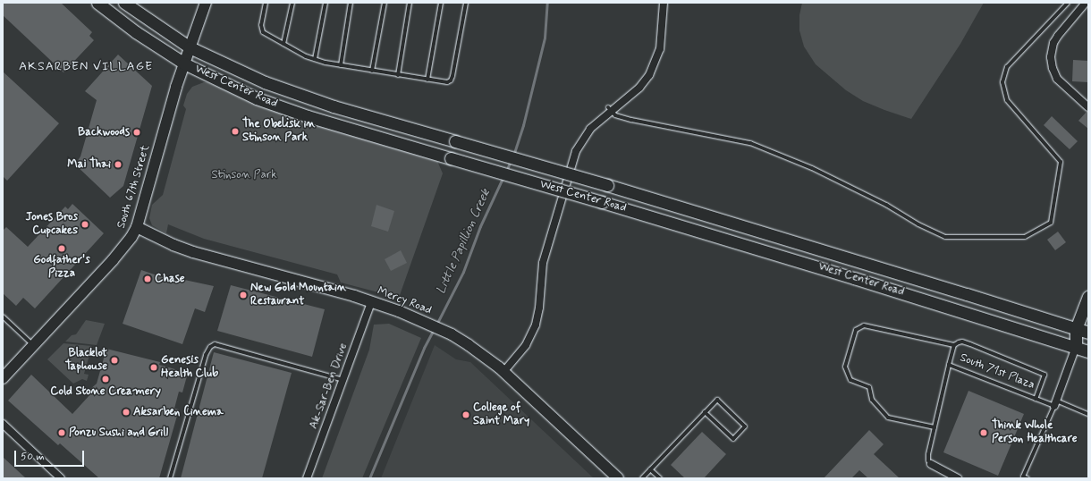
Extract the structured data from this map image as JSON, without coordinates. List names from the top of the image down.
{
  "streets": {
    "main road": ["West Center Road", "South 67th Street", "Mercy Road"],
    "street": ["Ak-Sar-Ben Drive"],
    "lane": ["South 71st Plaza"]
  },
  "crossings": [
    ["West Center Road", "South 67th Street"],
    ["South 67th Street", "Mercy Road"],
    ["Mercy Road", "Ak-Sar-Ben Drive"]
  ],
  "districts": ["AKSARBEN VILLAGE"],
  "water": ["Little Papillion Creek"],
  "parks": ["Stinson Park"],
  "places": [
    "The Obelisk in Stinson Park",
    "Backwoods",
    "Mai Thai",
    "Jones Bros Cupcakes",
    "Godfather's Pizza",
    "Chase",
    "New Gold Mountain Restaurant",
    "Blacklot Taphouse",
    "Genesis Health Club",
    "Cold Stone Creamery",
    "Aksarben Cinema",
    "College of Saint Mary",
    "Ponzu Sushi and Grill",
    "Think Whole Person Healthcare"
  ],
  "scale_bar": "50 m"
}
